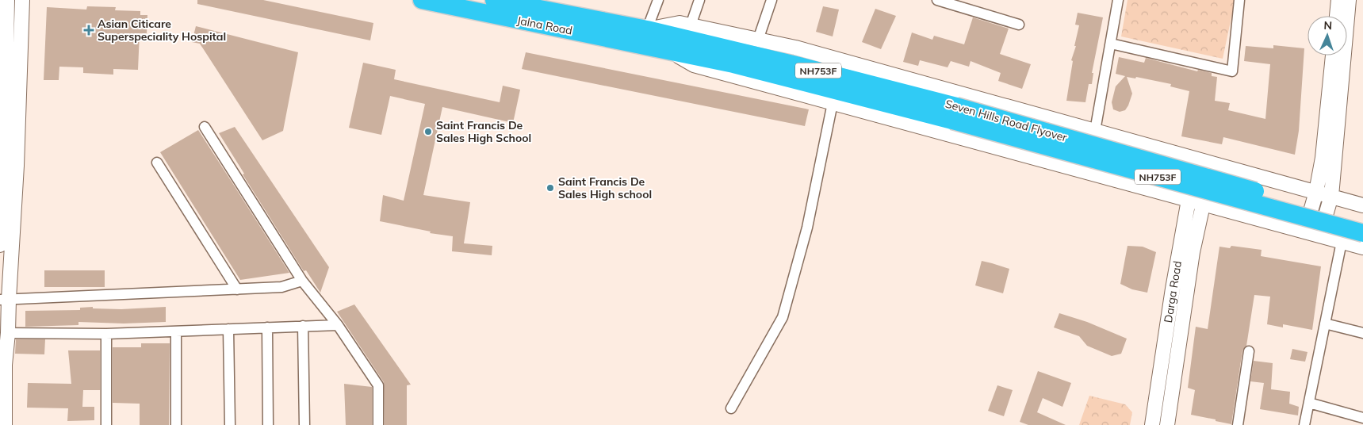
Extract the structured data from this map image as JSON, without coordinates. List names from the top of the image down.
{
  "streets": {
    "highway": ["Jalna Road", "NH753F", "Seven Hills Road Flyover"],
    "street": ["Darga Road"]
  },
  "crossings": [
    ["Jalna Road", "Seven Hills Road Flyover"]
  ],
  "places": {
    "health": ["Asian Citicare Superspeciality Hospital"],
    "other": ["Saint Francis De Sales High School", "Saint Francis De Sales High school"]
  },
  "north": "top"
}
